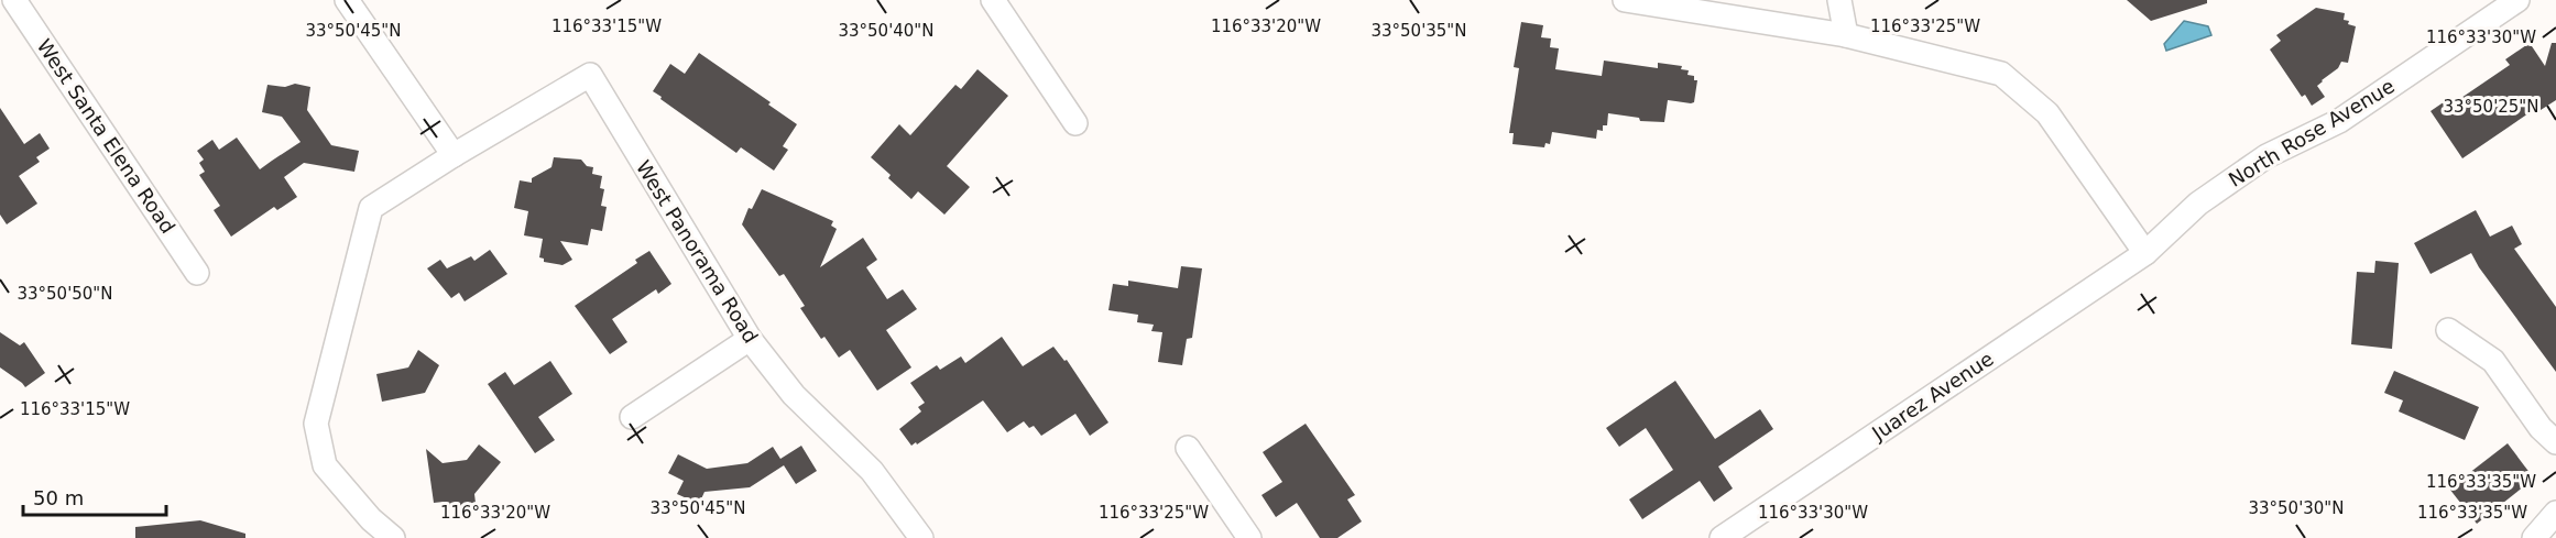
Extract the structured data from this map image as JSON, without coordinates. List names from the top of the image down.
{
  "streets": {
    "street": [
      "North Rose Avenue",
      "West Santa Elena Road",
      "West Panorama Road",
      "Juarez Avenue"
    ]
  },
  "crossings": [
    ["North Rose Avenue", "Juarez Avenue"]
  ],
  "scale_bar": "50 m",
  "coordinates": [
    "116°33'15\"W",
    "116°33'20\"W",
    "116°33'25\"W",
    "33°50'45\"N",
    "33°50'40\"N",
    "33°50'35\"N",
    "116°33'30\"W",
    "33°50'25\"N",
    "33°50'50\"N",
    "116°33'35\"W",
    "33°50'30\"N"
  ]
}
